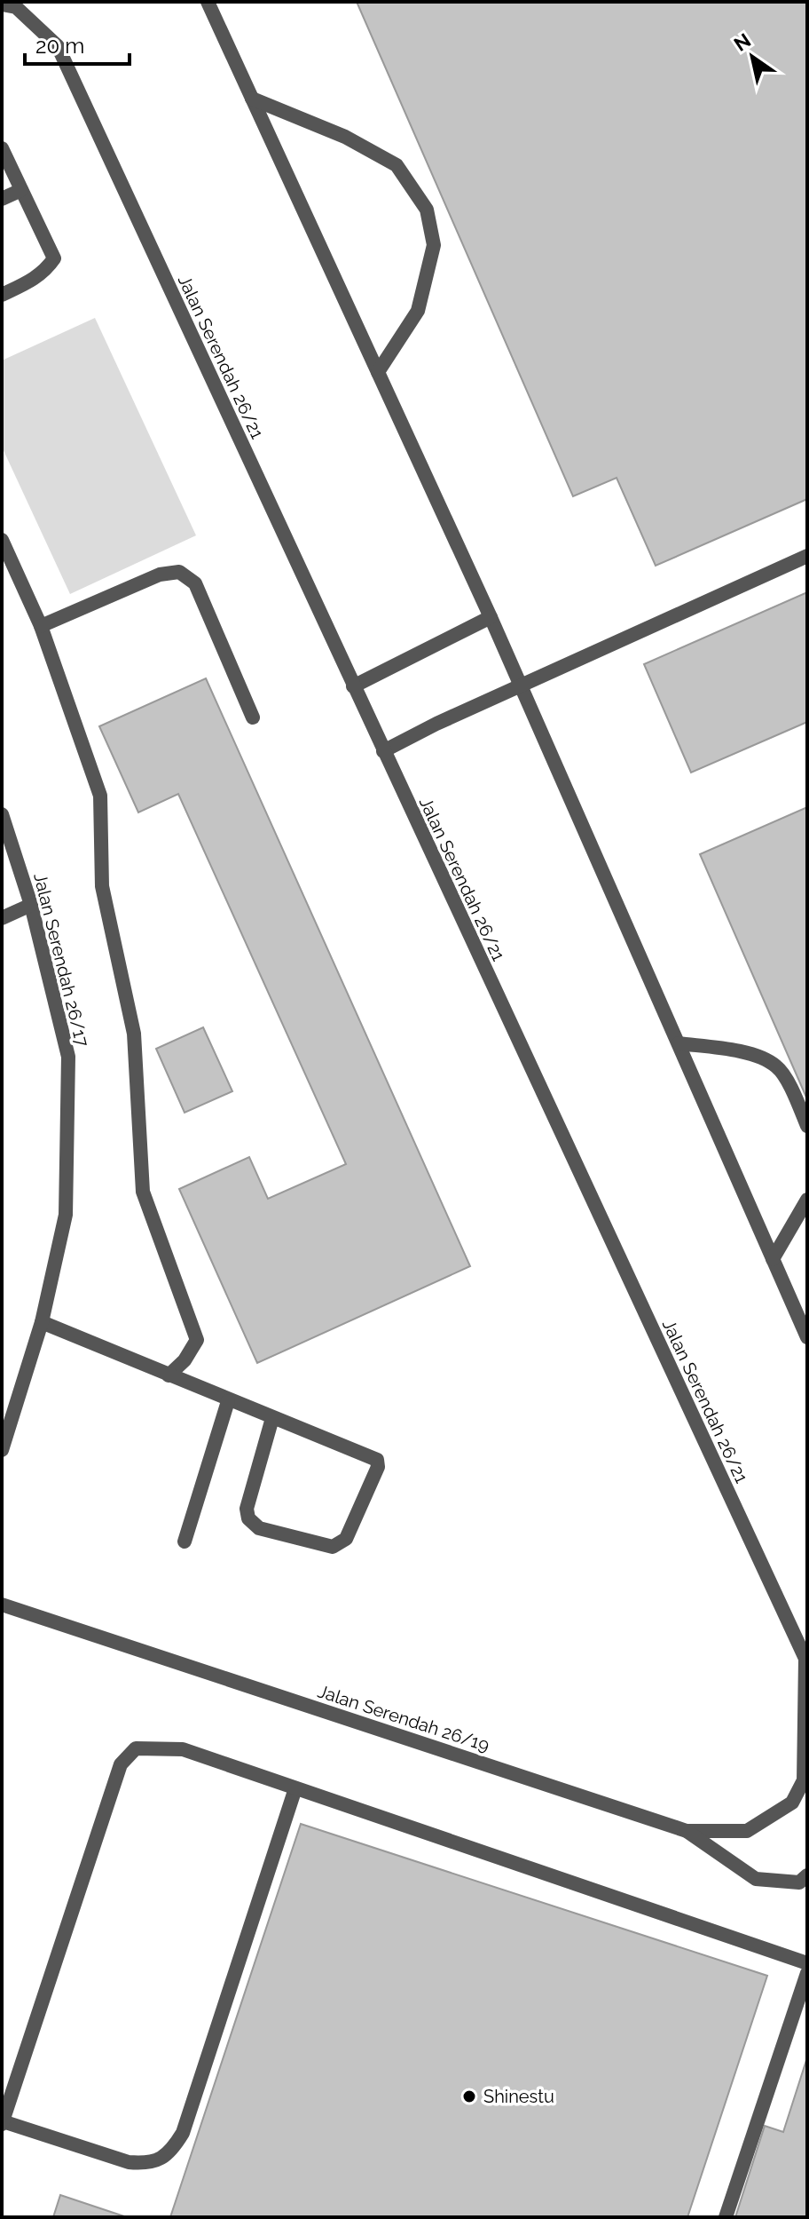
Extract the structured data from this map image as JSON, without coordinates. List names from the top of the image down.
{
  "streets": {
    "street": ["Jalan Serendah 26/21", "Jalan Serendah 26/17", "Jalan Serendah 26/19"]
  },
  "crossings": [
    ["Jalan Serendah 26/21", "Jalan Serendah 26/19"]
  ],
  "places": ["Shinestu"],
  "scale_bar": "20 m",
  "north": "top left"
}
